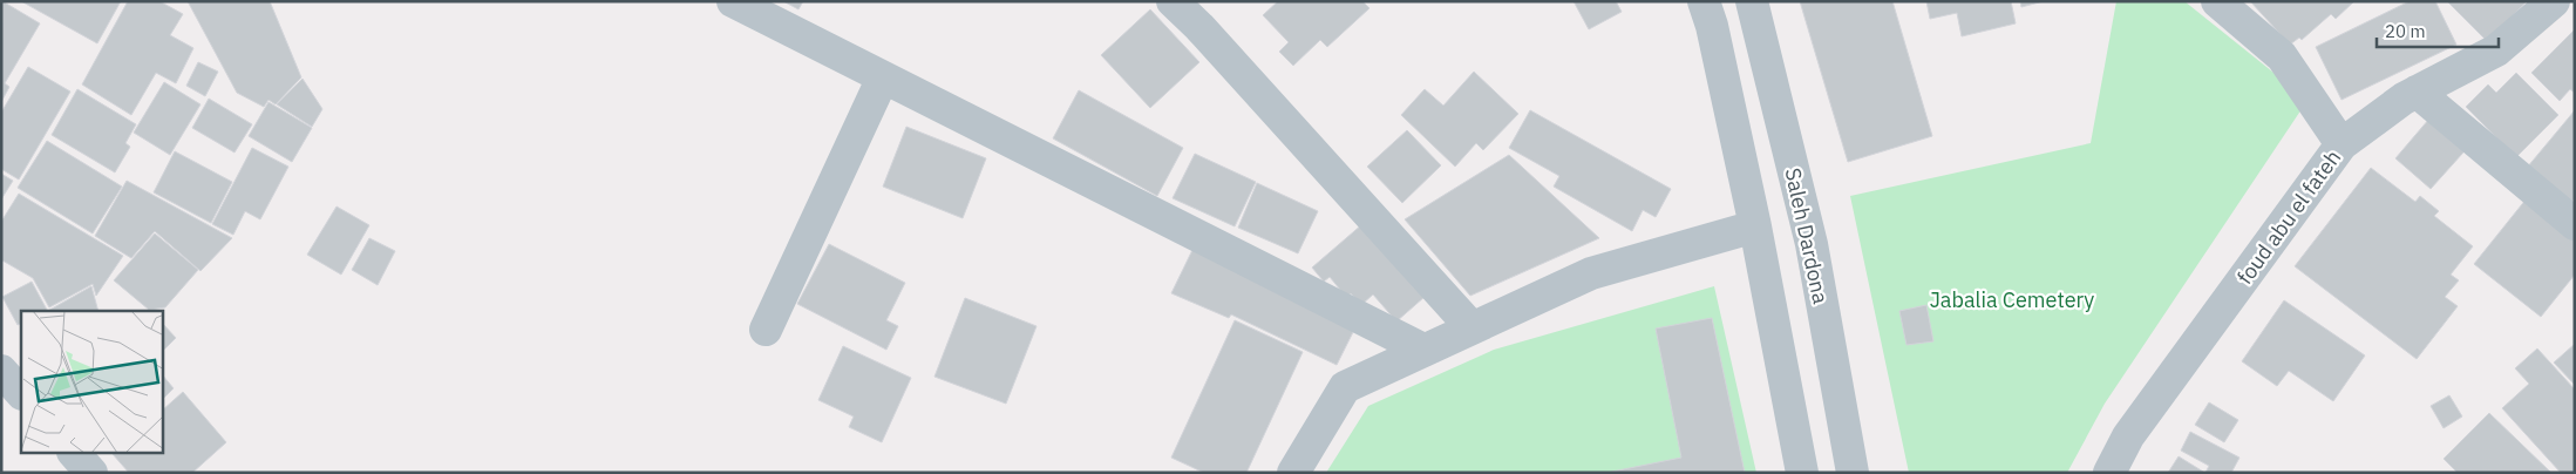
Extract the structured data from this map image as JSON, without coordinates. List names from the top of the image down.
{
  "streets": {
    "street": ["foud abu el fateh", "Saleh Dardona"]
  },
  "parks": ["Jabalia Cemetery"],
  "scale_bar": "20 m"
}
